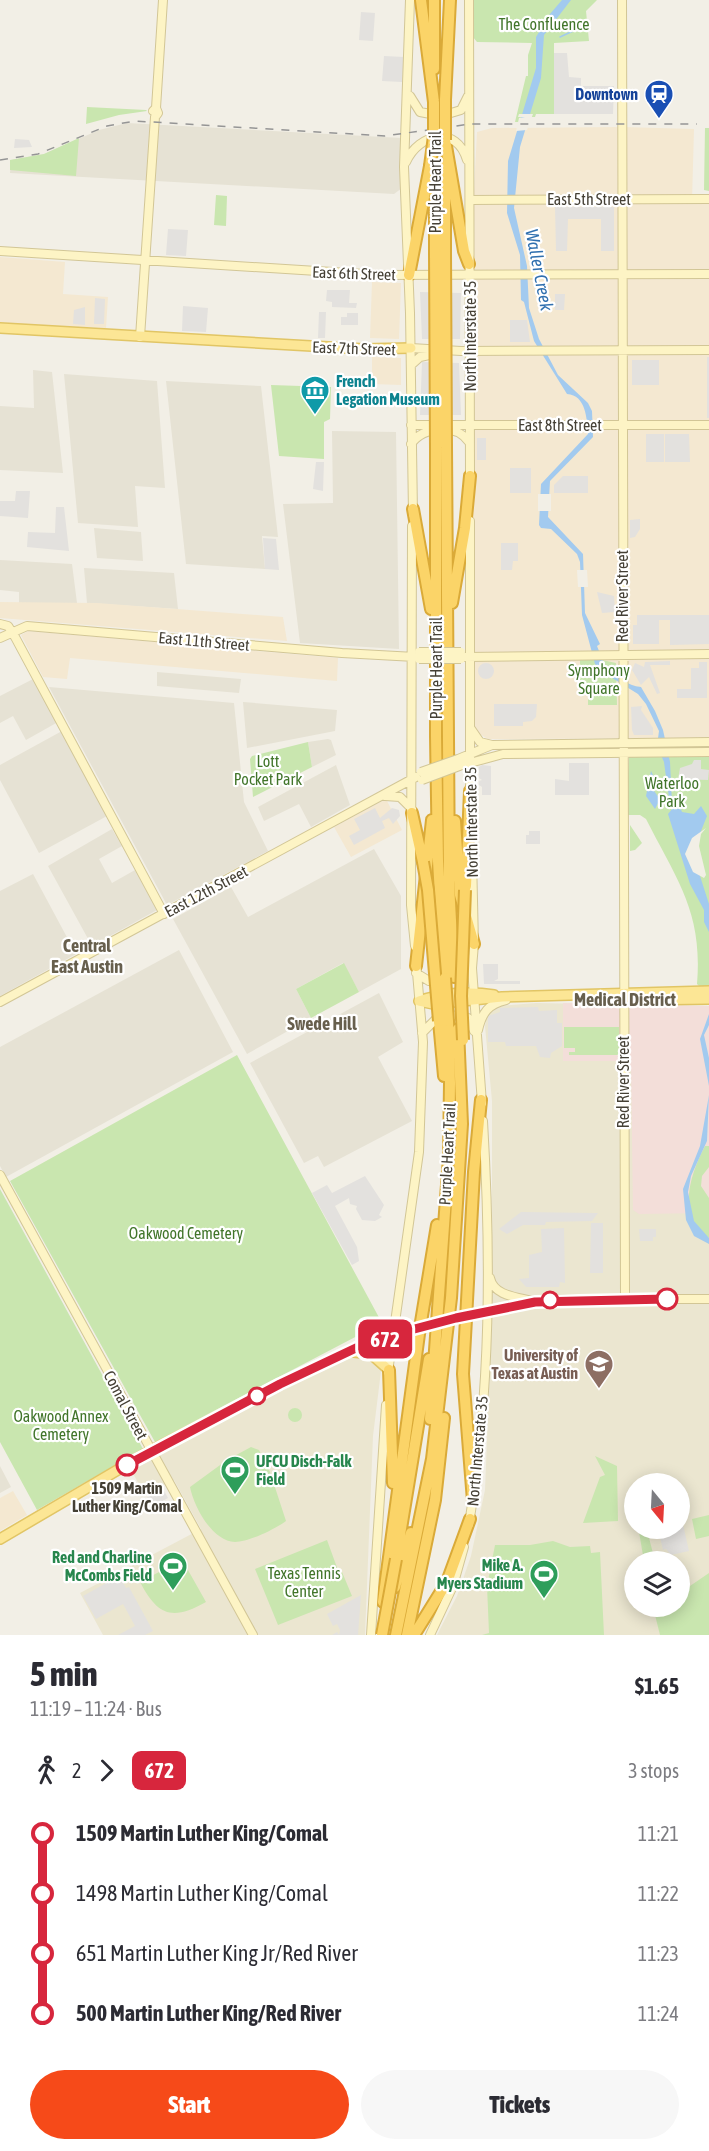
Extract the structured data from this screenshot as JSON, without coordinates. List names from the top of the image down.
{
  "streets": {
    "highway": ["Purple Heart Trail"],
    "main road": [
      "East 5th Street",
      "East 6th Street",
      "North Interstate 35",
      "East 7th Street",
      "East 8th Street",
      "Red River Street",
      "East 11th Street",
      "East 12th Street",
      "Comal Street"
    ]
  },
  "crossings": [
    ["East 5th Street", "North Interstate 35"],
    ["East 5th Street", "Red River Street"],
    ["East 6th Street", "North Interstate 35"],
    ["East 6th Street", "Red River Street"],
    ["North Interstate 35", "East 7th Street"],
    ["North Interstate 35", "East 8th Street"],
    ["North Interstate 35", "East 11th Street"],
    ["North Interstate 35", "East 12th Street"],
    ["East 7th Street", "Red River Street"],
    ["East 8th Street", "Red River Street"],
    ["Red River Street", "East 11th Street"],
    ["Red River Street", "East 12th Street"]
  ],
  "districts": ["Central East Austin", "Medical District", "Swede Hill"],
  "water": ["Waller Creek"],
  "parks": [
    "The Confluence",
    "Symphony Square",
    "Lott Pocket Park",
    "Waterloo Park",
    "Oakwood Cemetery",
    "Oakwood Annex Cemetery",
    "Texas Tennis Center"
  ],
  "places": {
    "station": ["Downtown"],
    "museum": ["French Legation Museum"],
    "school or university": ["University of Texas at Austin"],
    "other": ["1509 Martin Luther King/Comal"],
    "sports": ["UFCU Disch-Falk Field", "Red and Charline McCombs Field", "Mike A. Myers Stadium"]
  },
  "lines": ["bus line 672"],
  "north": "bottom",
  "page": {
    "on_map": "672",
    "heading": ["5 min", "11:19 – 11:24 · Bus", "$1.65"],
    "legs": ["2", "672", "3 stops"],
    "list": [
      {
        "name": "1509 Martin Luther King/Comal",
        "value": "11:21"
      },
      {
        "name": "1498 Martin Luther King/Comal",
        "value": "11:22"
      },
      {
        "name": "651 Martin Luther King Jr/Red River",
        "value": "11:23"
      },
      {
        "name": "500 Martin Luther King/Red River",
        "value": "11:24"
      }
    ],
    "buttons": ["Start", "Tickets"]
  }
}
